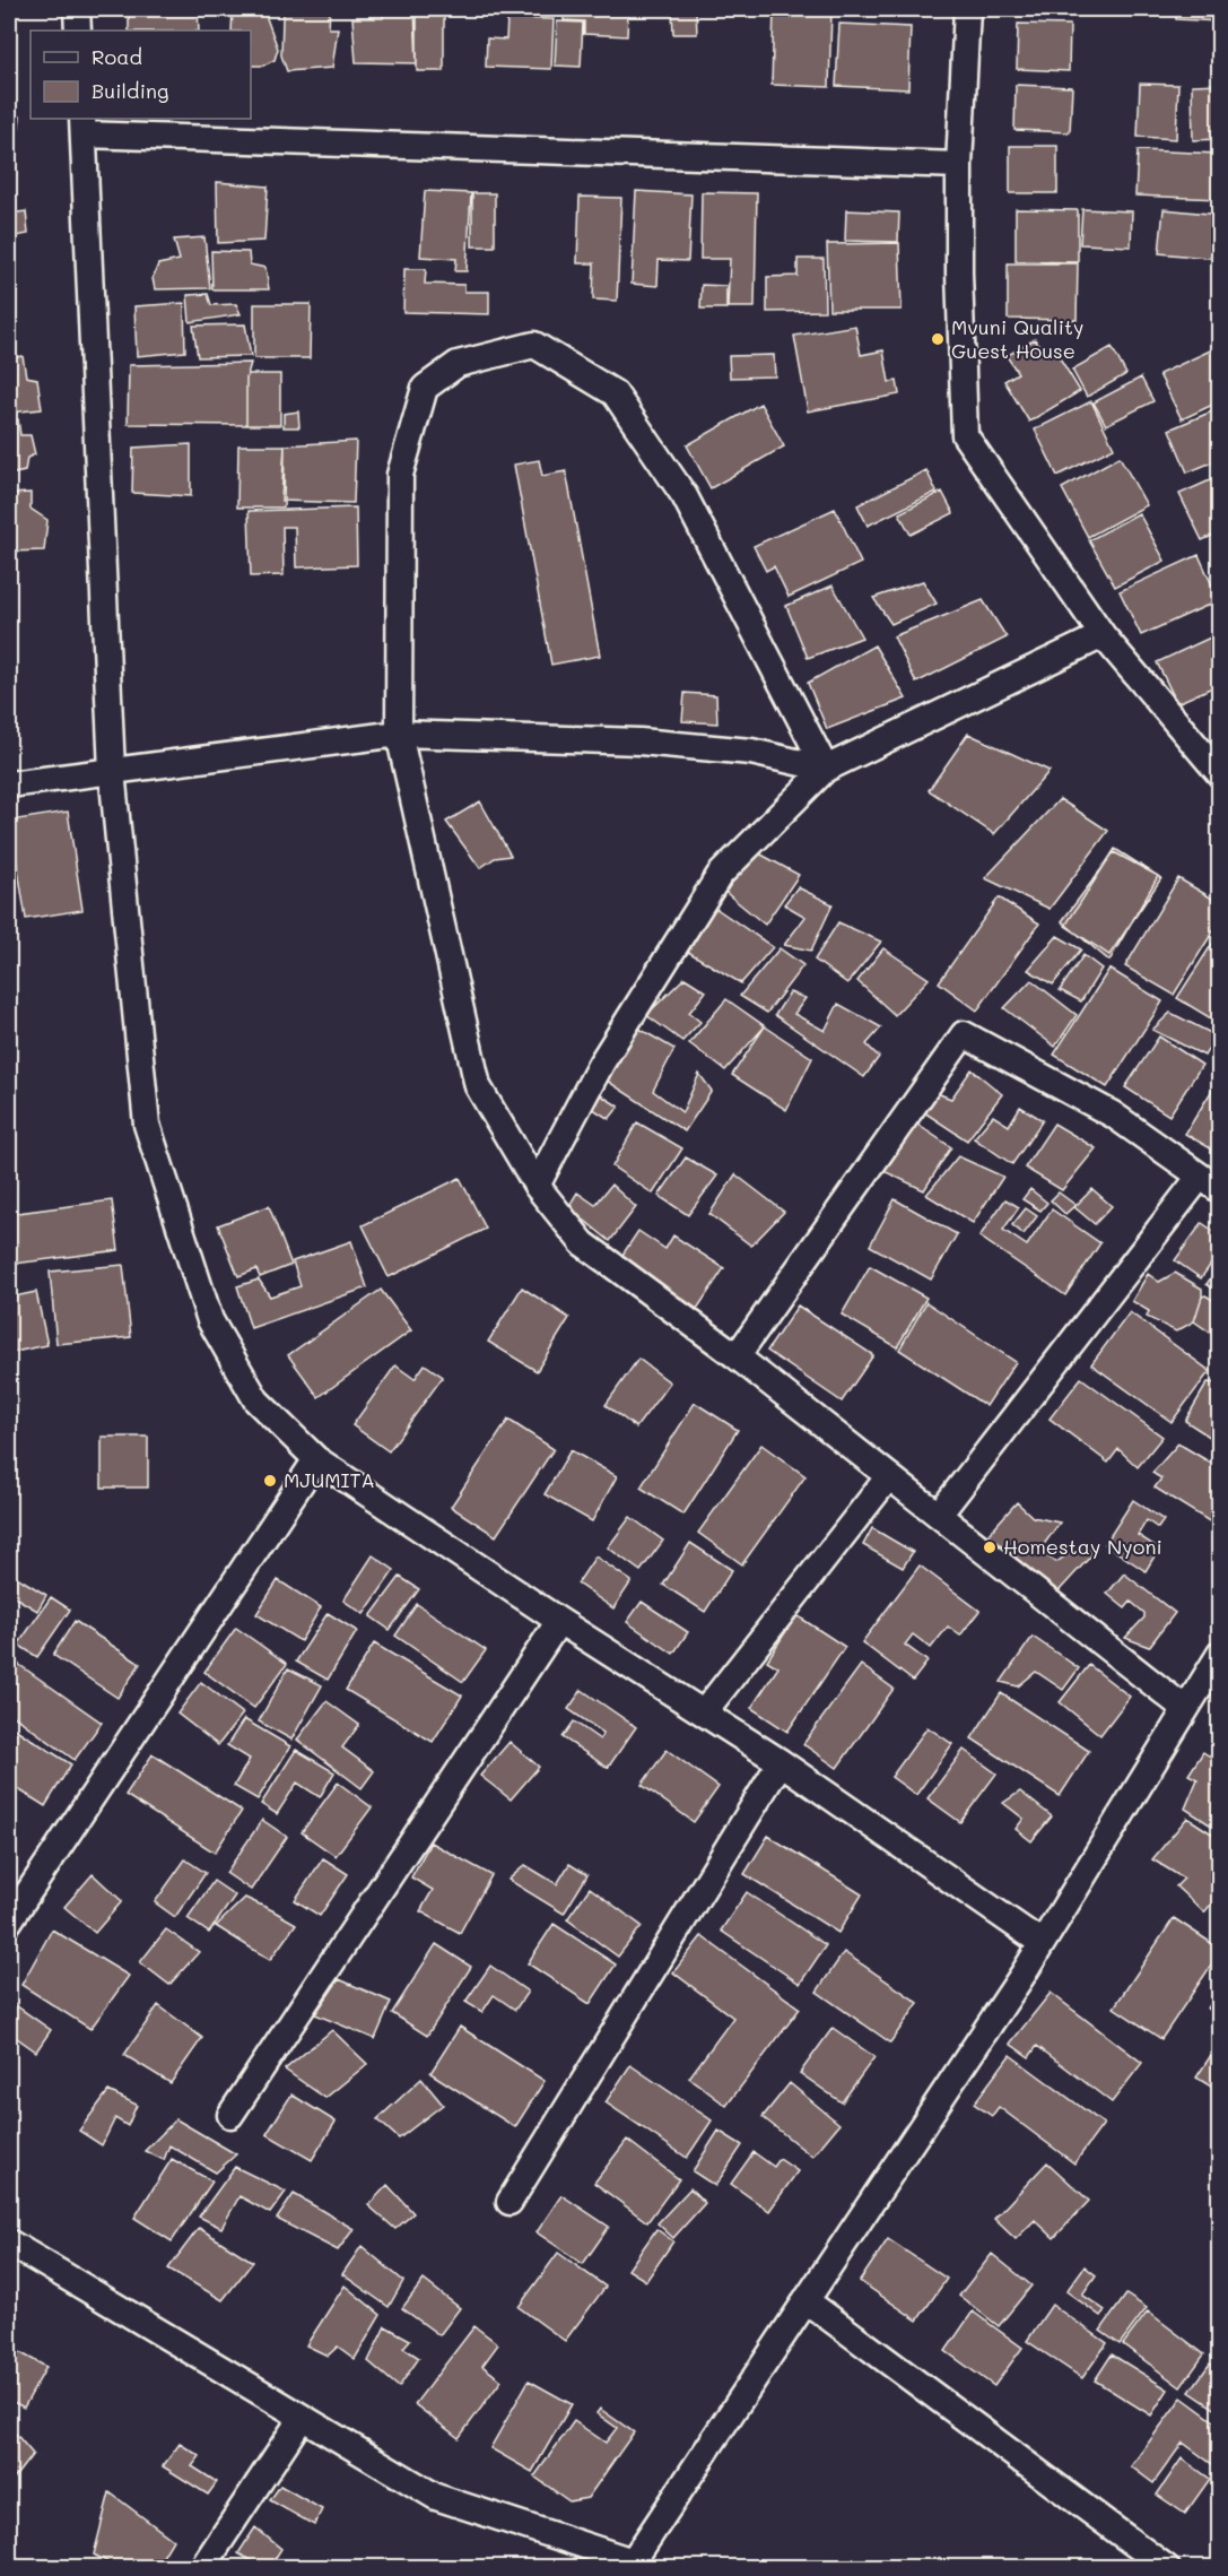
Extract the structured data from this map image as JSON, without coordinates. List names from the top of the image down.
{
  "places": ["Mvuni Quality Guest House", "MJUMITA", "Homestay Nyoni"],
  "legend": ["Road", "Building"]
}
